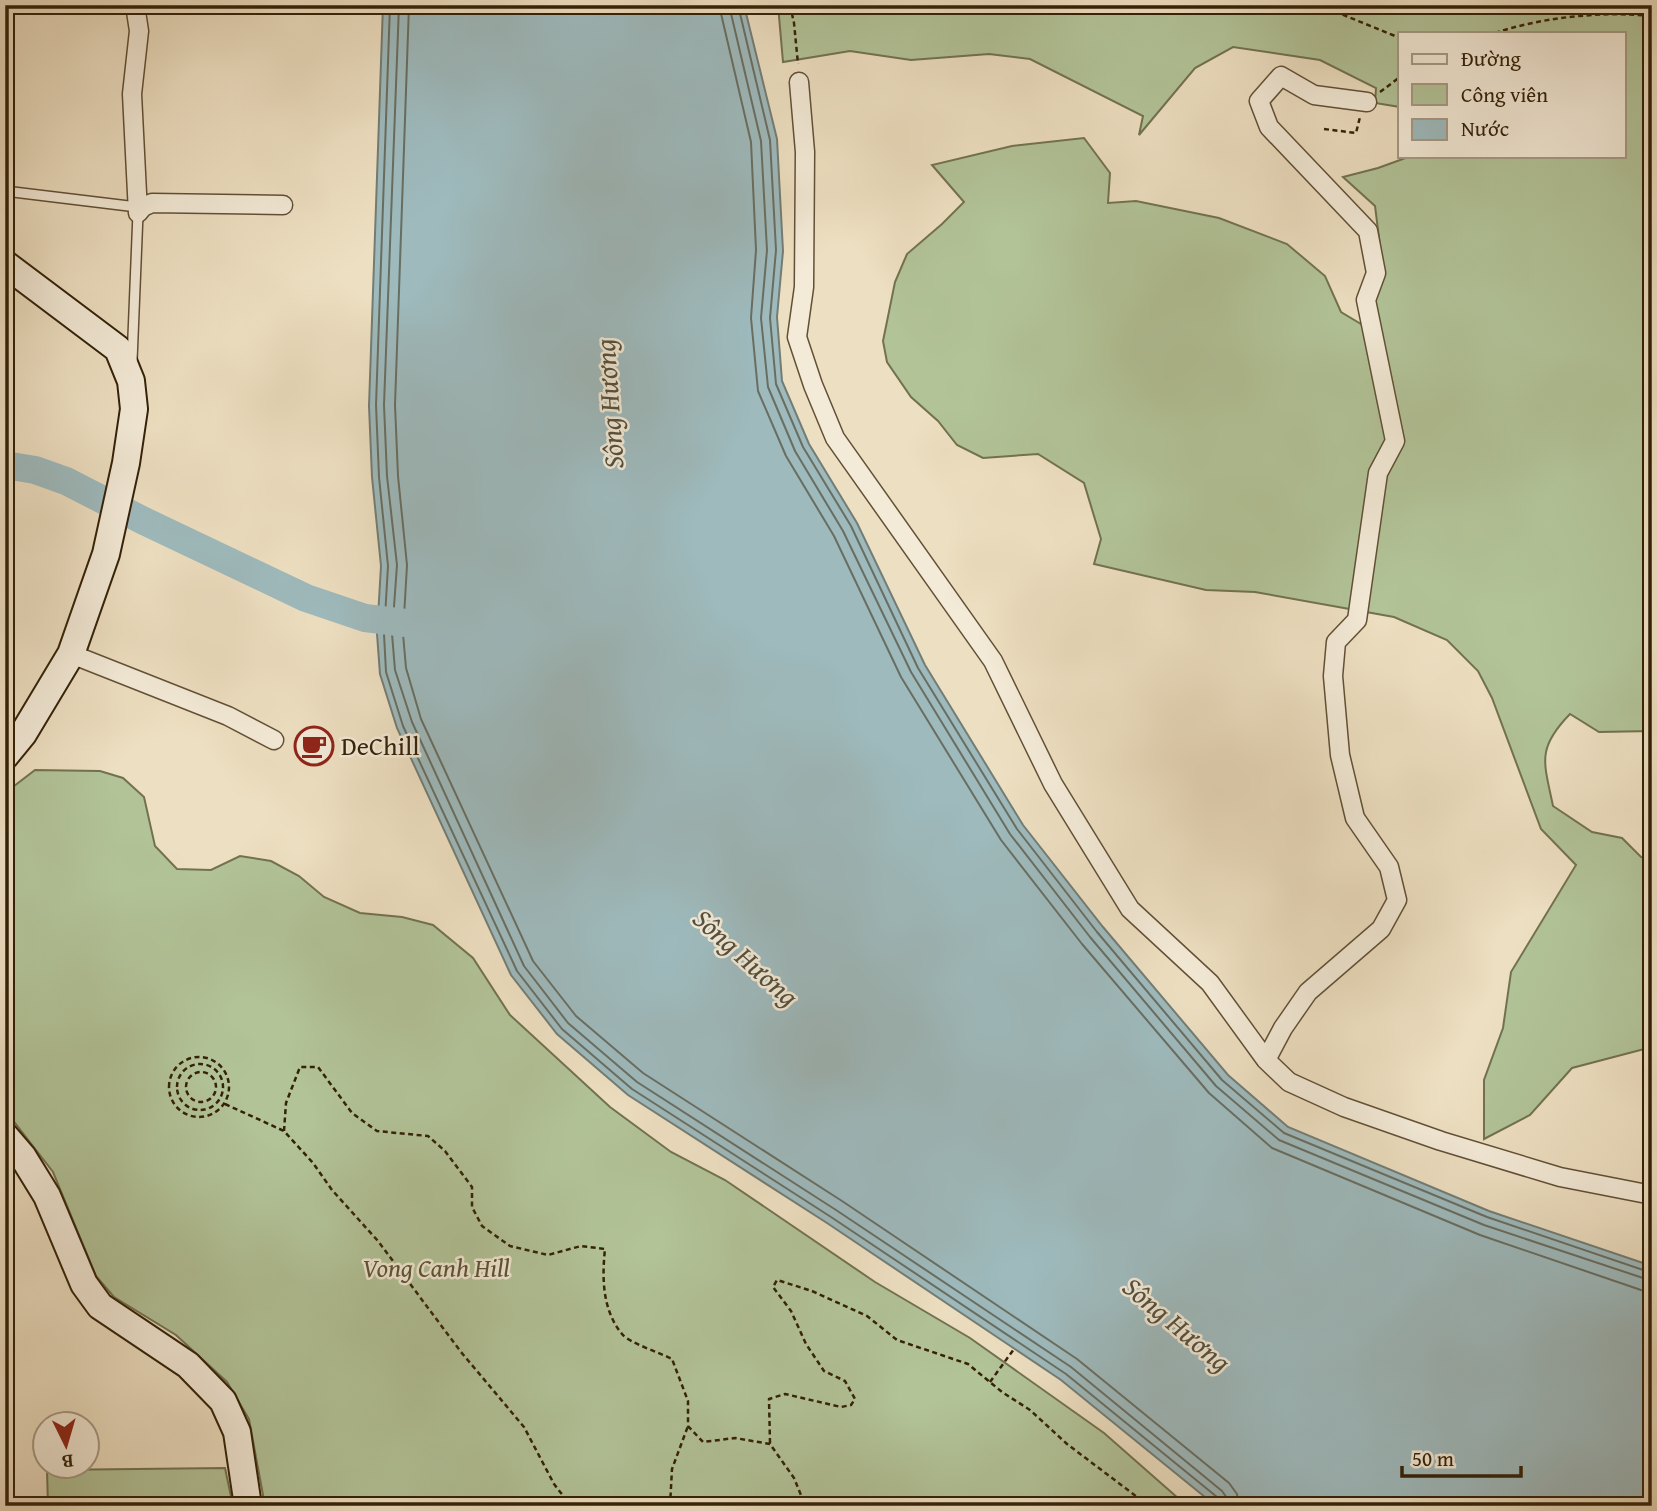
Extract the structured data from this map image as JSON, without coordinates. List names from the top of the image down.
{
  "water": ["Sông Hương"],
  "parks": ["Vong Canh Hill"],
  "places": {
    "cafe": ["DeChill"]
  },
  "legend": ["Đường", "Công viên", "Nước"],
  "scale_bar": "50 m",
  "north": "bottom"
}
